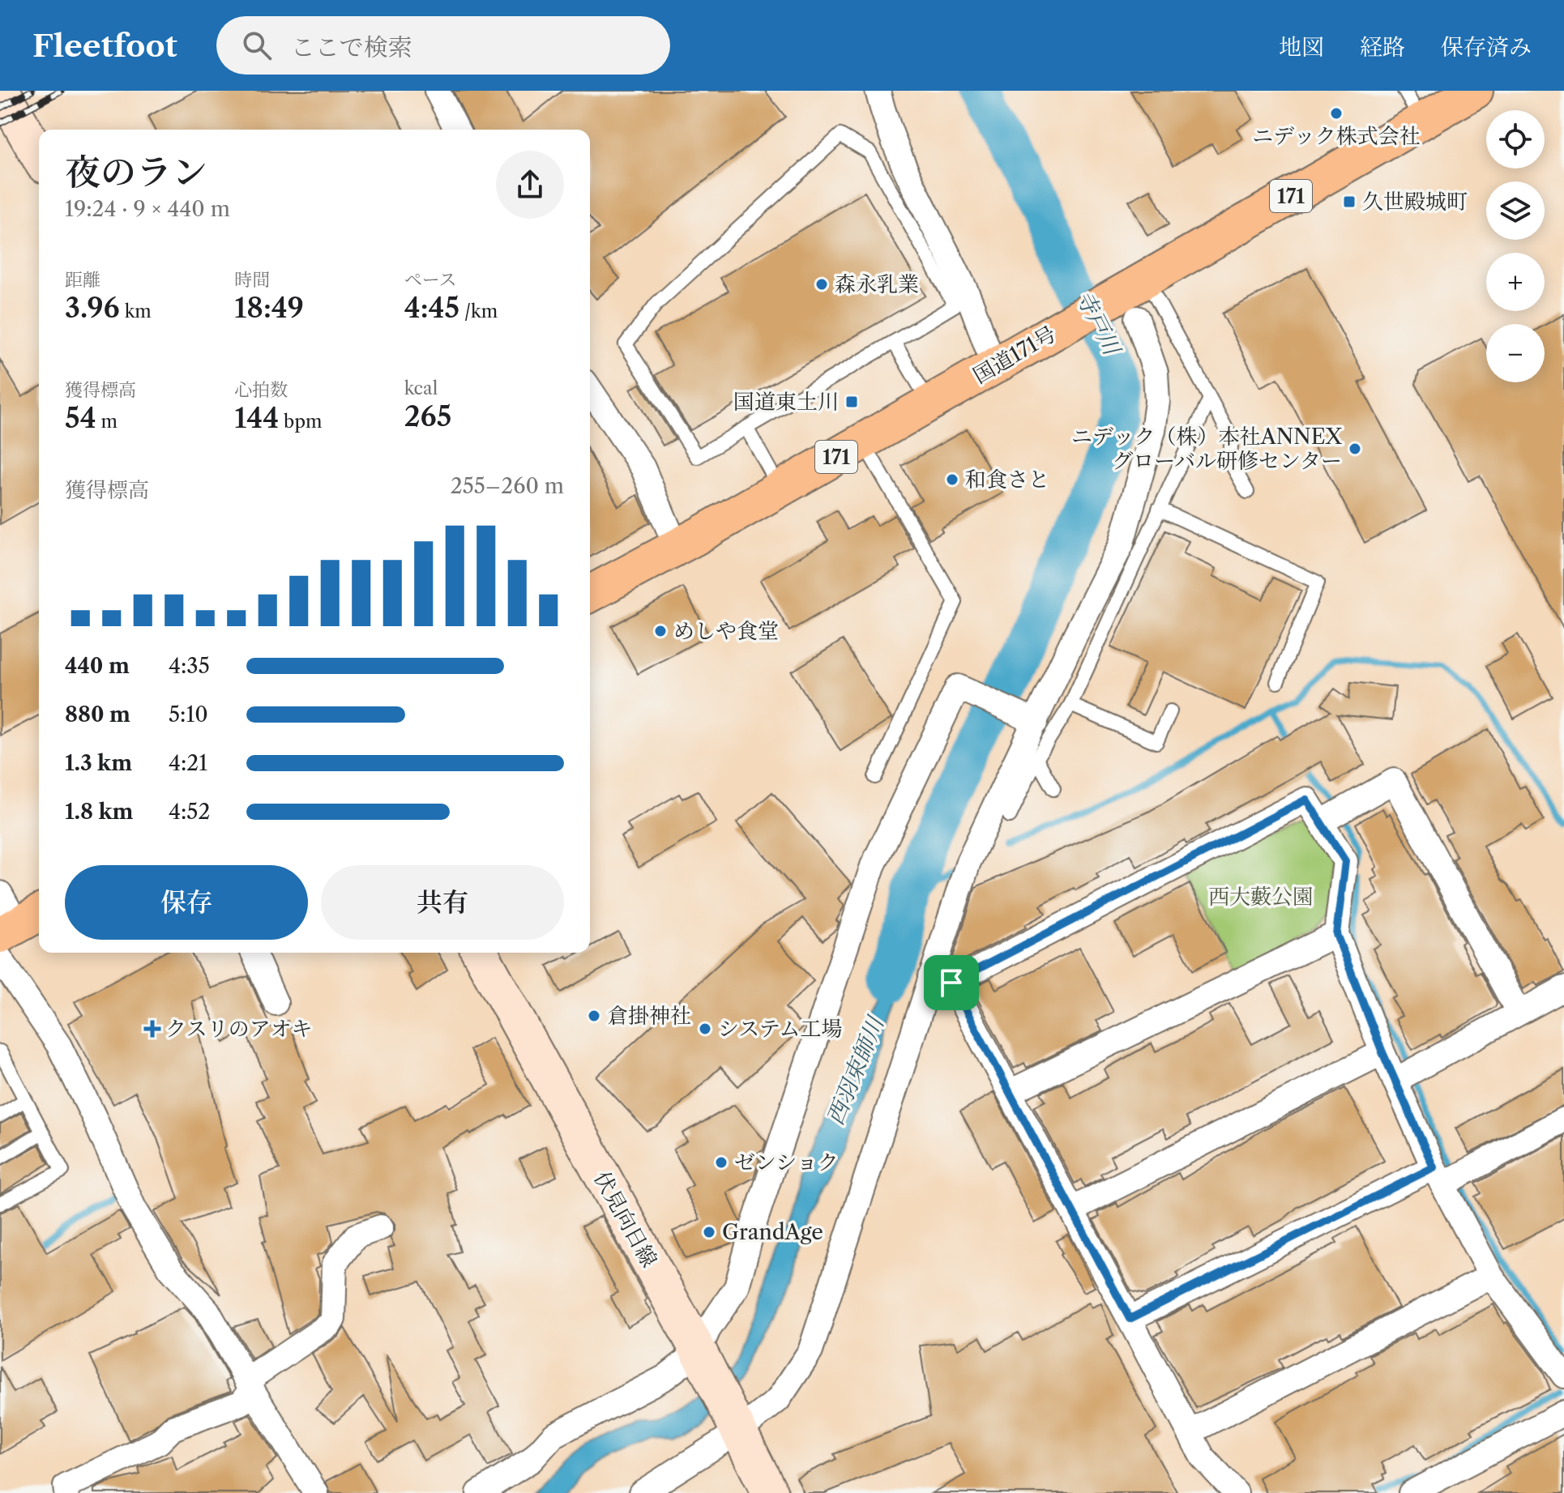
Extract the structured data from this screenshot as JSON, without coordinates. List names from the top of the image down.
{
  "streets": {
    "highway": ["171", "国道171号"],
    "main road": ["伏見向日線"]
  },
  "water": ["寺戸川", "西羽束師川"],
  "parks": ["西大藪公園"],
  "places": {
    "other": [
      "ニデック株式会社",
      "森永乳業",
      "ニデック（株）本社ANNEX グローバル研修センター",
      "和食さと",
      "めしや食堂",
      "倉掛神社",
      "システム工場",
      "ゼンショク",
      "GrandAge"
    ],
    "transit": ["久世殿城町", "国道東土川"],
    "health": ["クスリのアオキ"]
  },
  "page": {
    "header": "Fleetfoot",
    "search": "ここで検索",
    "nav": ["地図", "経路", "保存済み"],
    "map_buttons": ["+", "−"],
    "heading": ["夜のラン", "19:24 · 9 × 440 m"],
    "stats": [
      ["距離", "3.96 km"],
      ["時間", "18:49"],
      ["ペース", "4:45 /km"],
      ["獲得標高", "54 m"],
      ["心拍数", "144 bpm"],
      ["kcal", "265"]
    ],
    "chart": ["獲得標高", "255–260 m"],
    "list": [
      {
        "name": "440 m",
        "note": "4:35"
      },
      {
        "name": "880 m",
        "note": "5:10"
      },
      {
        "name": "1.3 km",
        "note": "4:21"
      },
      {
        "name": "1.8 km",
        "note": "4:52"
      }
    ],
    "buttons": ["保存", "共有"]
  }
}
